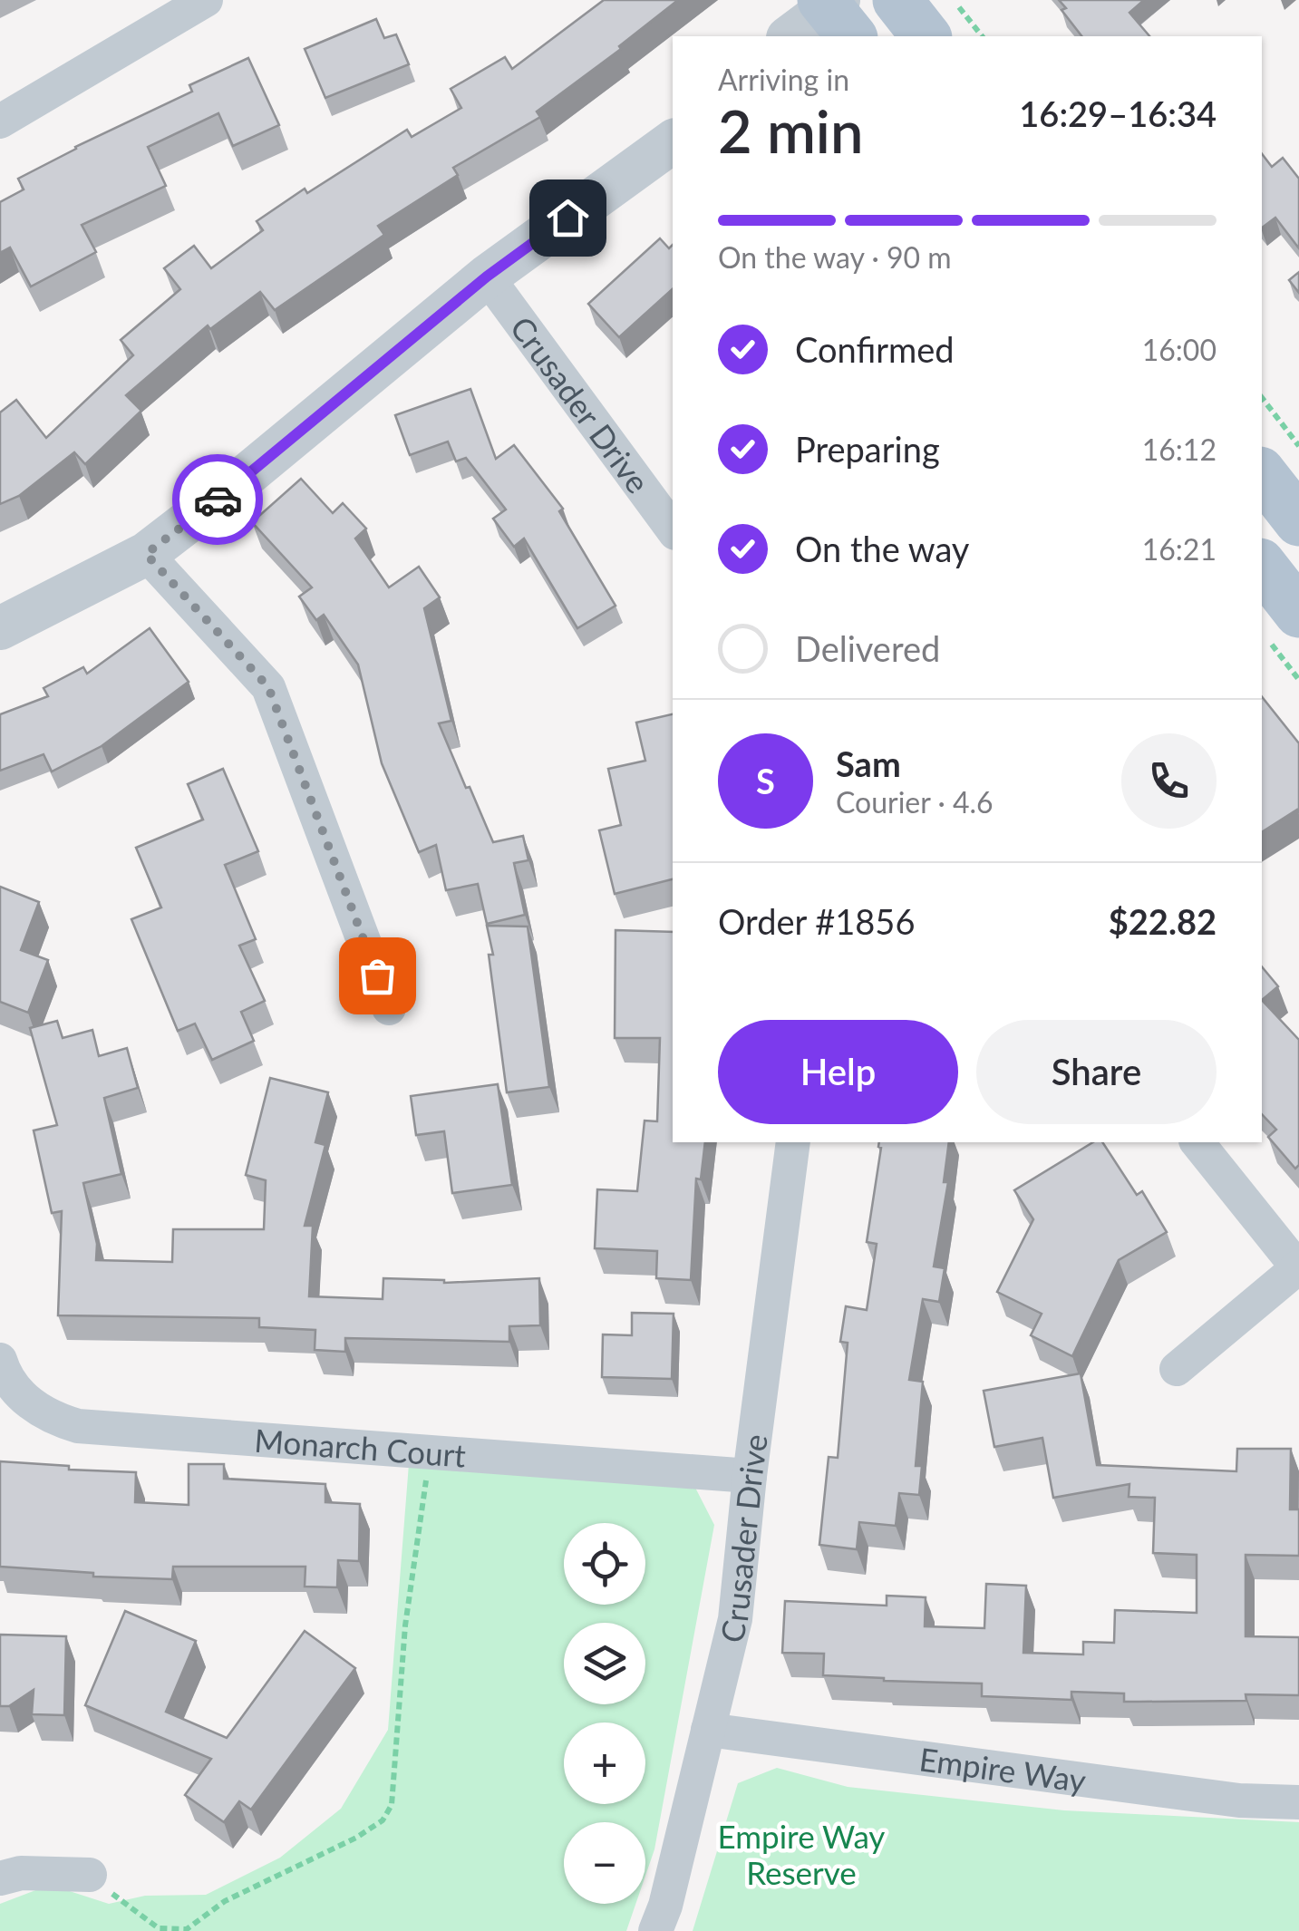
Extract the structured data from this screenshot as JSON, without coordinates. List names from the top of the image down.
{
  "streets": {
    "street": ["Crusader Drive", "Monarch Court", "Empire Way"]
  },
  "crossings": [
    ["Crusader Drive", "Monarch Court"],
    ["Crusader Drive", "Empire Way"]
  ],
  "parks": ["Empire Way Reserve"],
  "page": {
    "heading": ["2 min", "Arriving in", "16:29–16:34"],
    "panel": [
      "Sam",
      "Courier · 4.6",
      "Order #1856",
      "$22.82"
    ],
    "bar": "On the way · 90 m",
    "list": [
      ["Confirmed", "16:00"],
      ["Preparing", "16:12"],
      ["On the way", "16:21"],
      "Delivered"
    ],
    "round": "S",
    "buttons": ["Help", "Share"],
    "map_buttons": ["+", "−"]
  }
}
